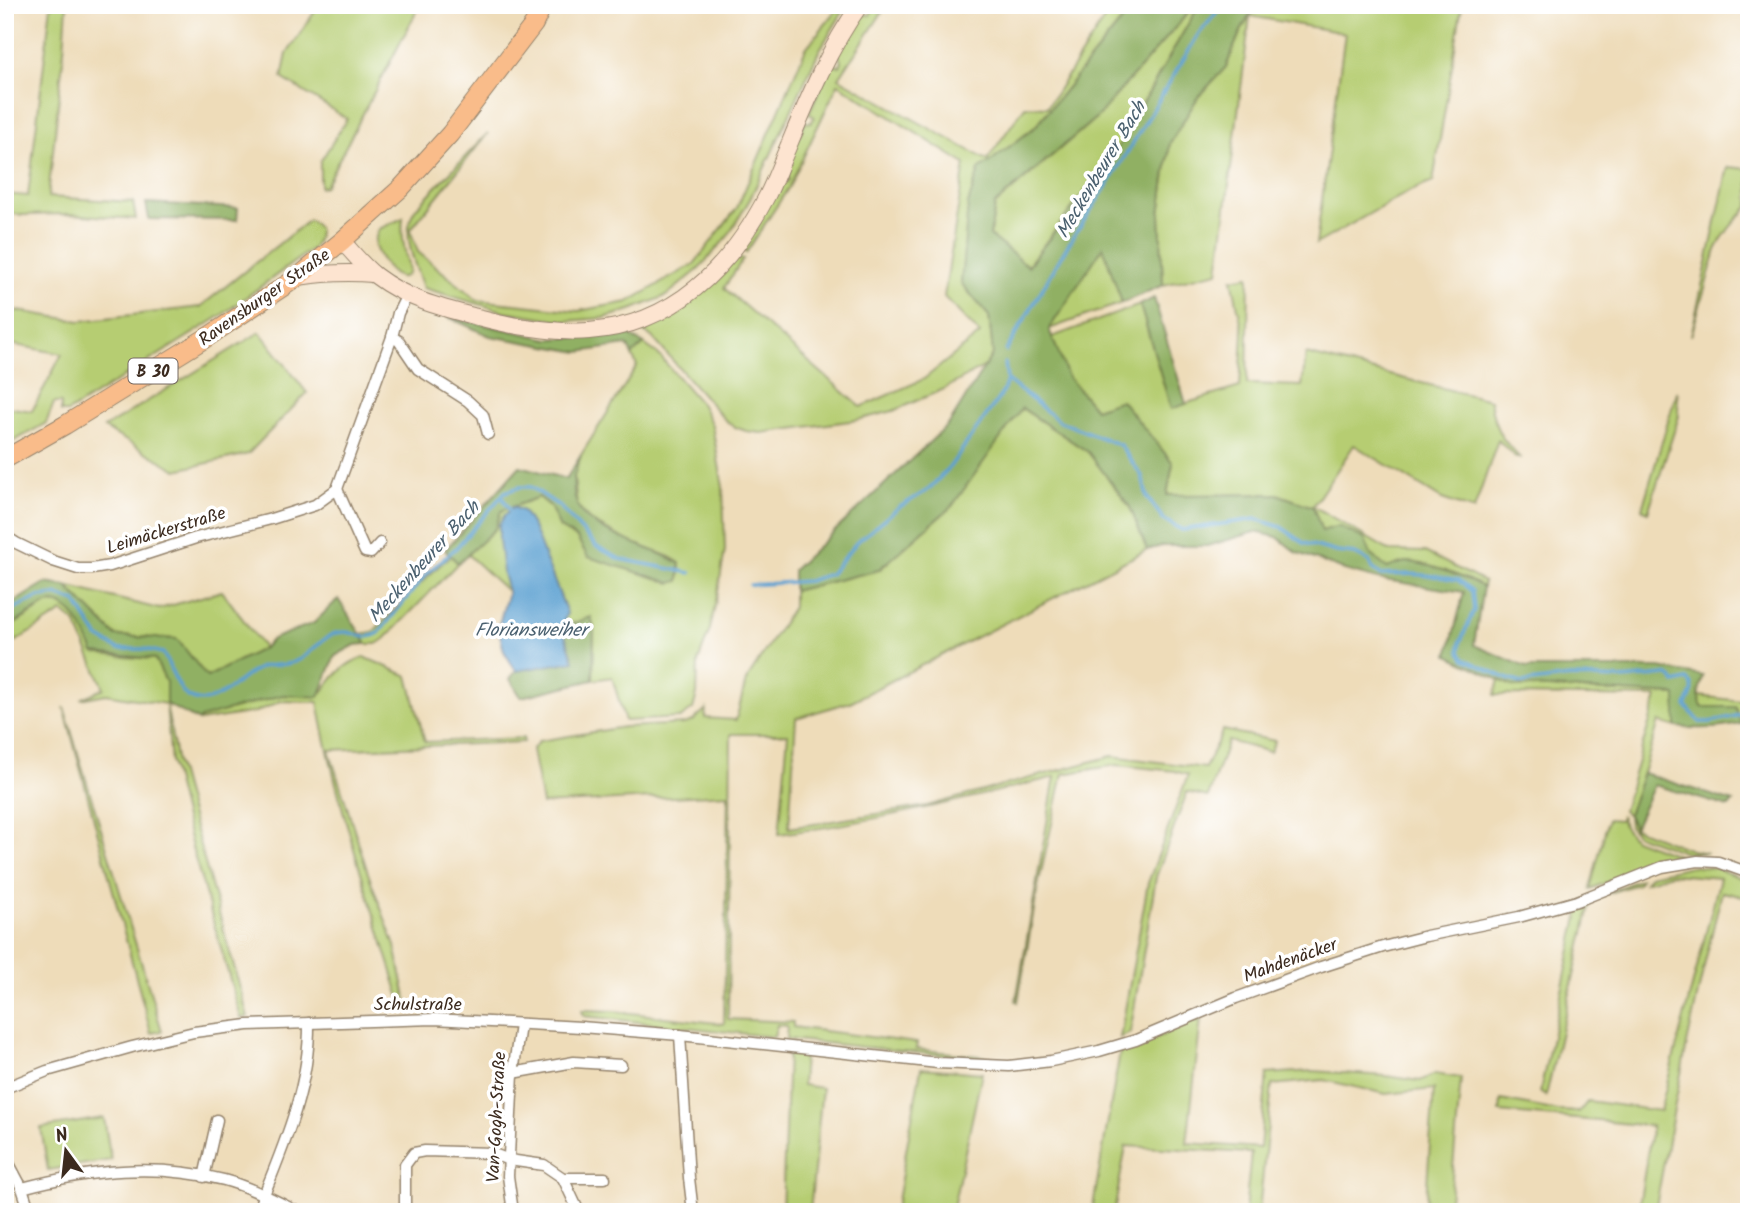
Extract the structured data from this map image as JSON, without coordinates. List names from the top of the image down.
{
  "streets": {
    "main road": ["Ravensburger Straße", "B 30"],
    "street": [
      "Leimäckerstraße",
      "Mahdenäcker",
      "Schulstraße",
      "Van-Gogh-Straße"
    ]
  },
  "crossings": [
    ["Ravensburger Straße", "B 30"],
    ["Mahdenäcker", "Schulstraße"],
    ["Schulstraße", "Van-Gogh-Straße"]
  ],
  "water": ["Meckenbeurer Bach", "Floriansweiher"],
  "north": "top"
}
